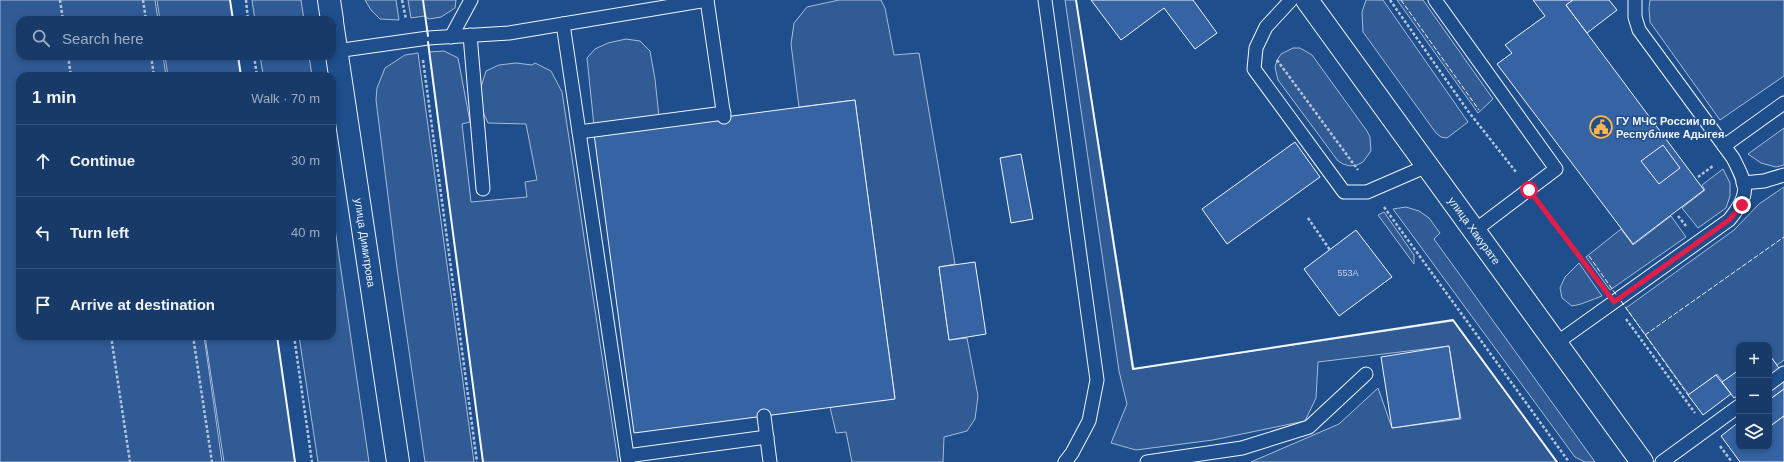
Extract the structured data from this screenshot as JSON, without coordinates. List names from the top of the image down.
{
  "streets": {
    "main road": ["улица Хакурате", "улица Димитрова"]
  },
  "places": {
    "public building": ["ГУ МЧС России по Республике Адыгея"]
  },
  "house_numbers": ["553А"],
  "page": {
    "search": "Search here",
    "heading": ["1 min", "Walk · 70 m"],
    "list": [
      ["Continue", "30 m"],
      ["Turn left", "40 m"],
      "Arrive at destination"
    ],
    "map_buttons": ["+", "−"]
  }
}
